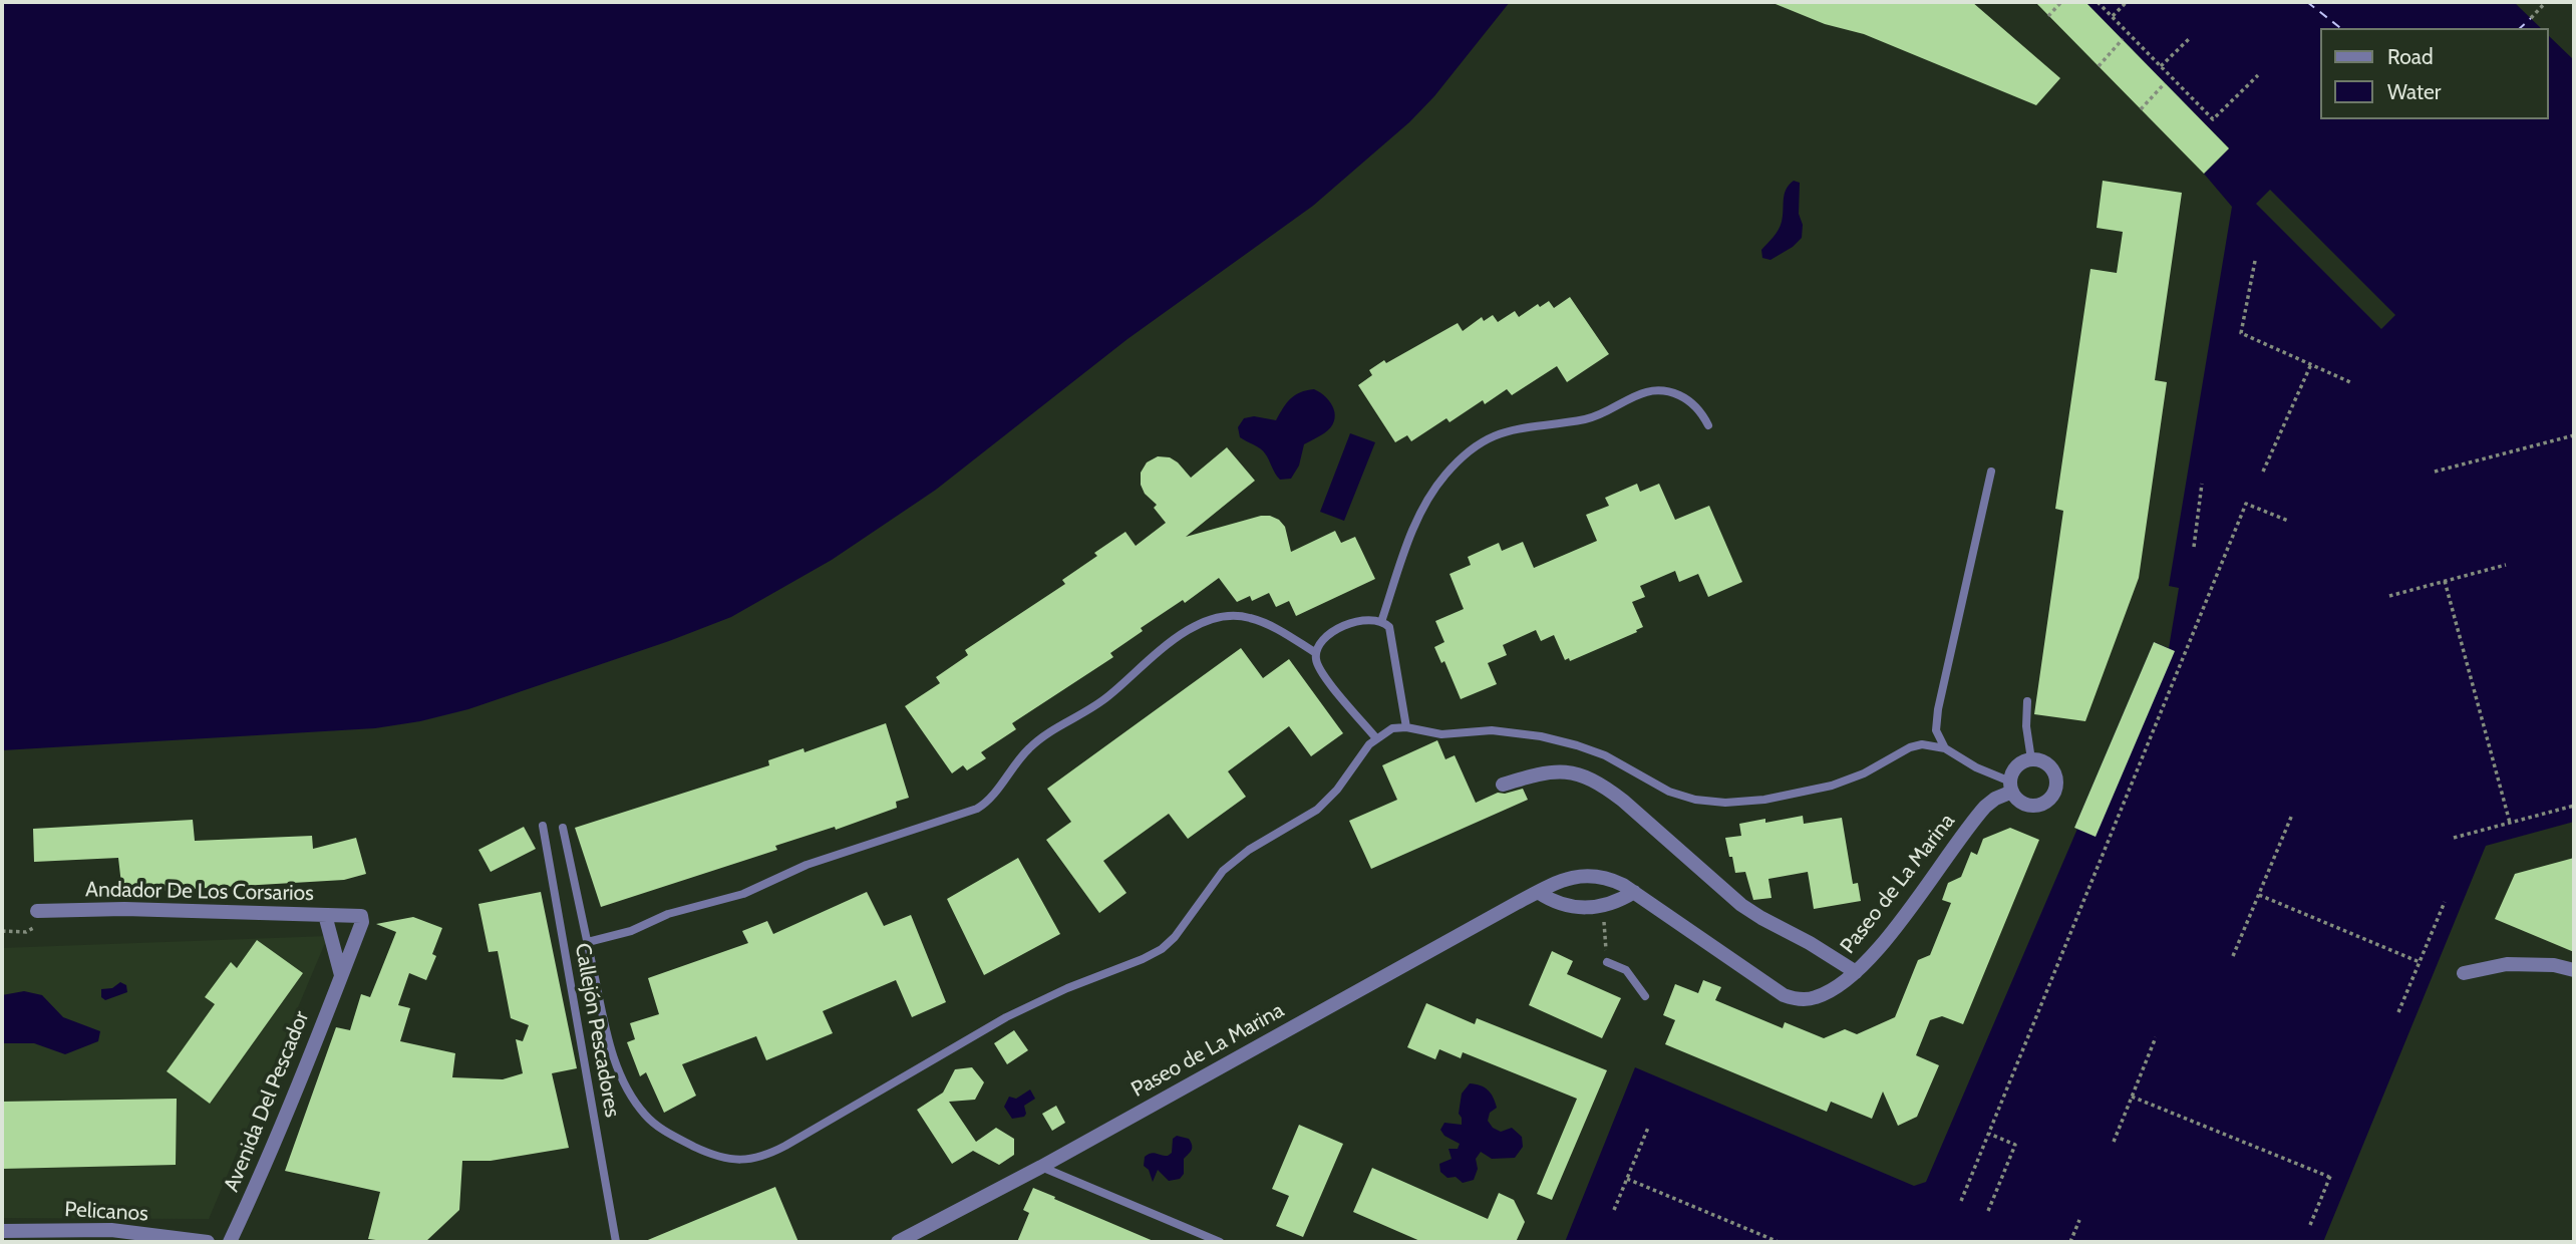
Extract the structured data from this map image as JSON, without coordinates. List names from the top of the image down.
{
  "streets": {
    "street": [
      "Paseo de La Marina",
      "Andador De Los Corsarios",
      "Avenida Del Pescador",
      "Pelicanos"
    ],
    "lane": ["Callejón Pescadores"]
  },
  "crossings": [
    ["Andador De Los Corsarios", "Avenida Del Pescador"]
  ],
  "legend": ["Road", "Water"]
}
